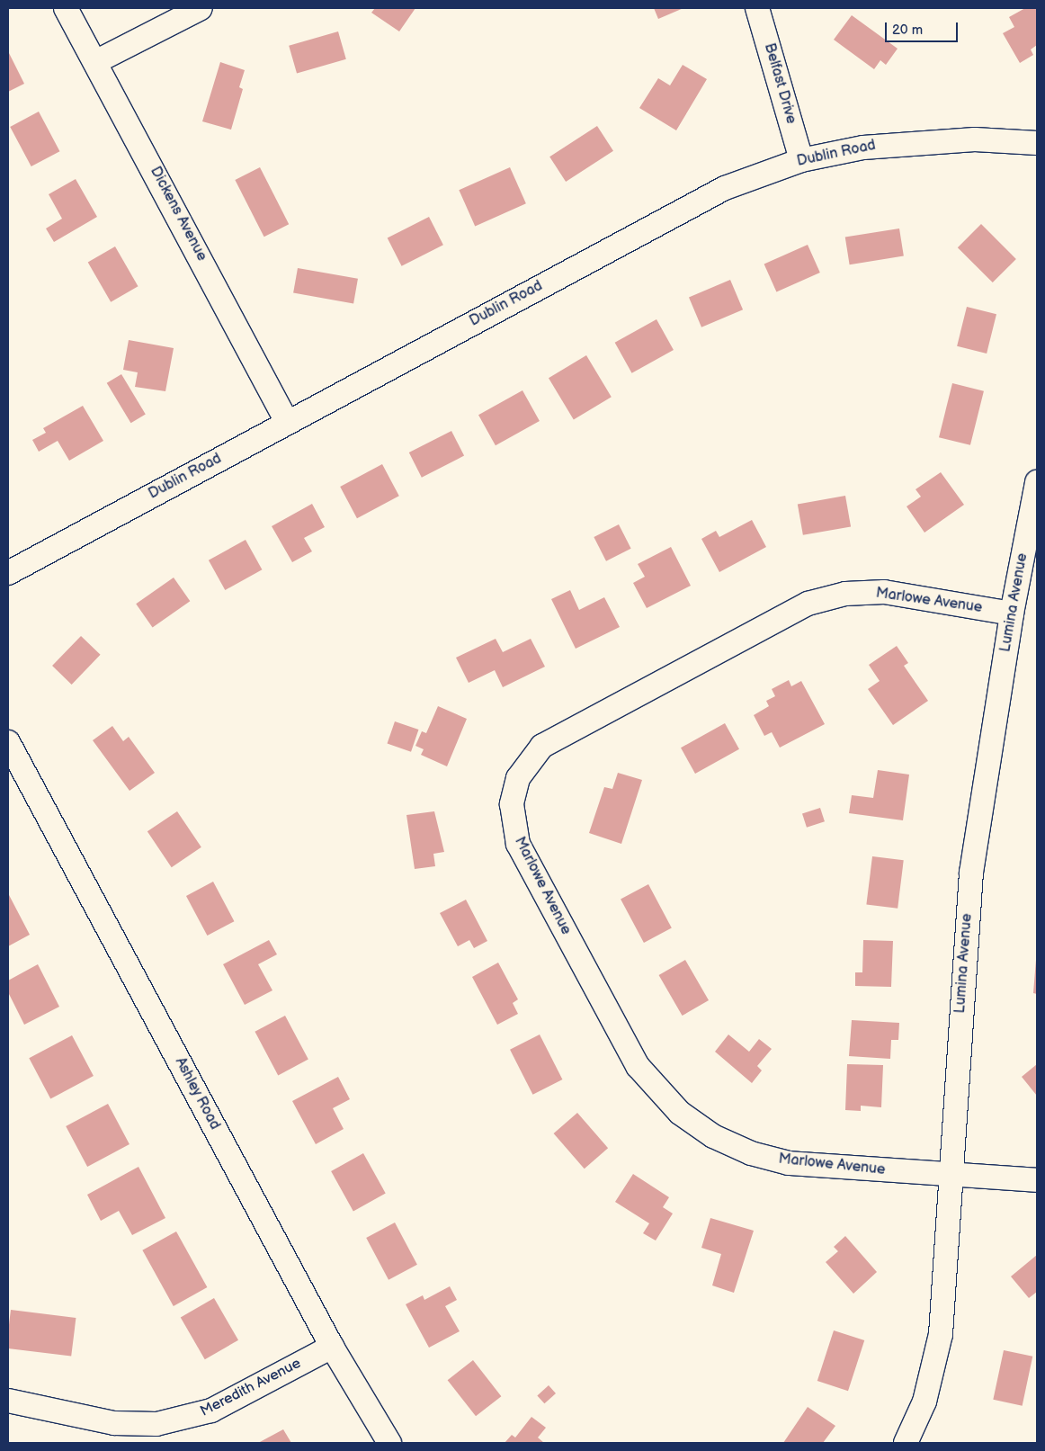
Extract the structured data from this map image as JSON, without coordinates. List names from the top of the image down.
{
  "streets": {
    "street": [
      "Belfast Drive",
      "Dublin Road",
      "Dickens Avenue",
      "Marlowe Avenue",
      "Lumina Avenue",
      "Ashley Road",
      "Meredith Avenue"
    ]
  },
  "crossings": [
    ["Belfast Drive", "Dublin Road"],
    ["Dublin Road", "Dickens Avenue"],
    ["Marlowe Avenue", "Lumina Avenue"],
    ["Ashley Road", "Meredith Avenue"]
  ],
  "scale_bar": "20 m"
}
